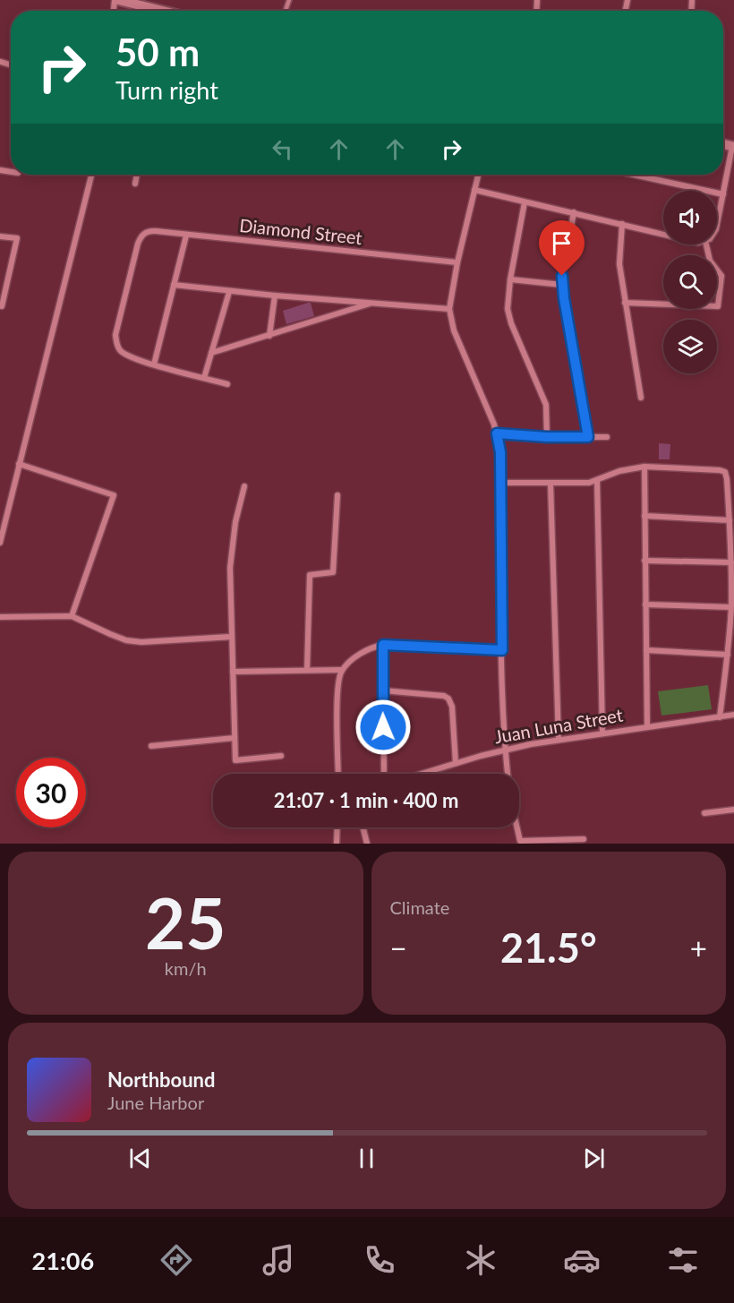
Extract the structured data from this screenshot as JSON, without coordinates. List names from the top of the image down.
{
  "streets": {
    "street": ["Diamond Street", "Juan Luna Street"]
  },
  "page": {
    "turn": ["50 m", "Turn right"],
    "limit": "30",
    "trip": "21:07 · 1 min · 400 m",
    "tile": [
      ["25", "km/h"],
      "Climate"
    ],
    "heat": ["−", "21.5°", "+"],
    "song": ["Northbound", "June Harbor"],
    "tabs": "21:06"
  }
}
